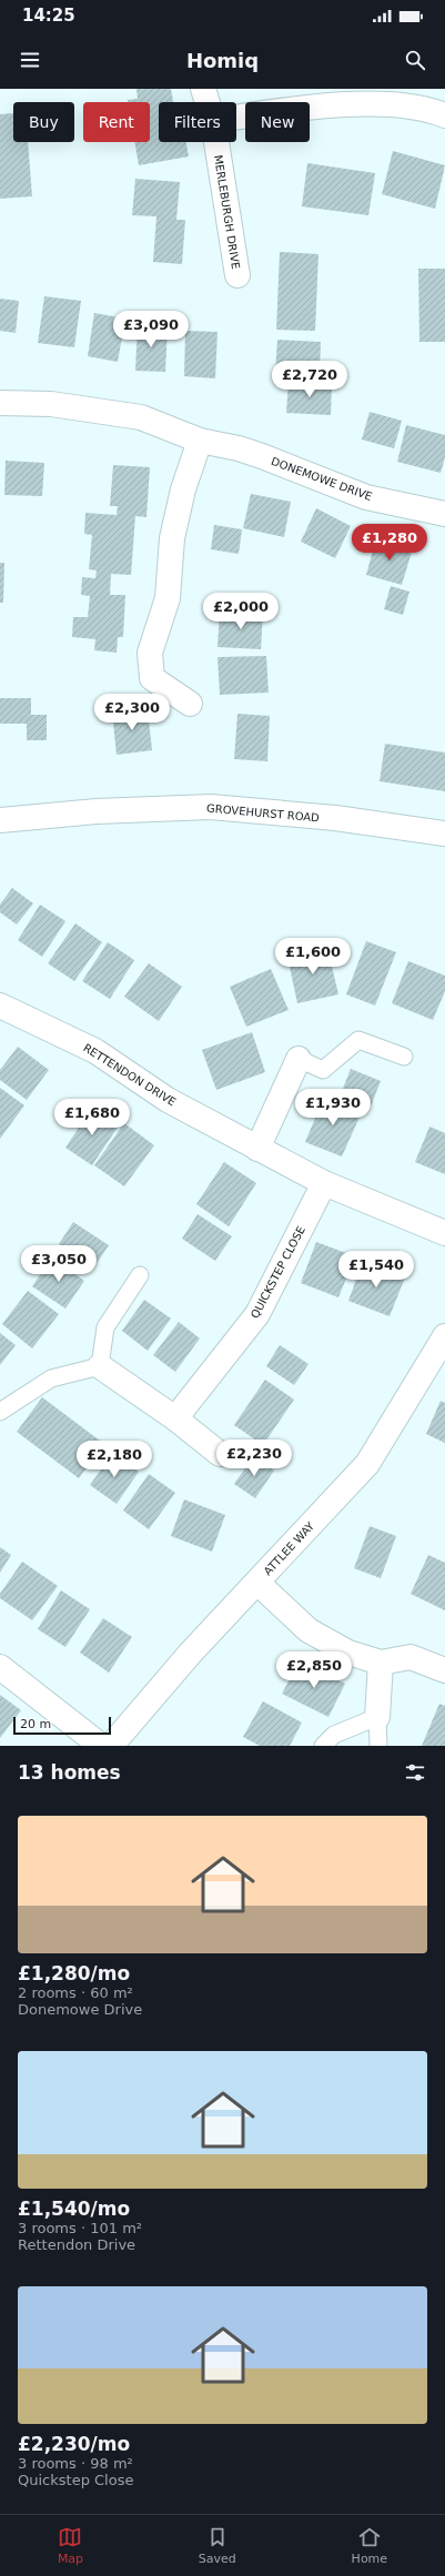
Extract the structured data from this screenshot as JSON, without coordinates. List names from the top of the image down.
{
  "streets": {
    "street": [
      "MERLEBURGH DRIVE",
      "DONEMOWE DRIVE",
      "GROVEHURST ROAD",
      "RETTENDON DRIVE",
      "QUICKSTEP CLOSE",
      "ATTLEE WAY"
    ]
  },
  "crossings": [
    ["RETTENDON DRIVE", "QUICKSTEP CLOSE"]
  ],
  "scale_bar": "20 m",
  "page": {
    "status": "14:25",
    "header": "Homiq",
    "chip": [
      "Buy",
      "Rent",
      "Filters",
      "New"
    ],
    "price": [
      "£3,090",
      "£2,720",
      "£1,280",
      "£2,000",
      "£2,300",
      "£1,600",
      "£1,930",
      "£1,680",
      "£3,050",
      "£1,540",
      "£2,230",
      "£2,180",
      "£2,850"
    ],
    "scale": "20 m",
    "heading": "13 homes",
    "list": [
      {
        "name": "£1,280/mo",
        "note": "2 rooms · 60 m² · Donemowe Drive"
      },
      {
        "name": "£1,540/mo",
        "note": "3 rooms · 101 m² · Rettendon Drive"
      },
      {
        "name": "£2,230/mo",
        "note": "3 rooms · 98 m² · Quickstep Close"
      }
    ],
    "tabs": ["Map", "Saved", "Home"]
  }
}
